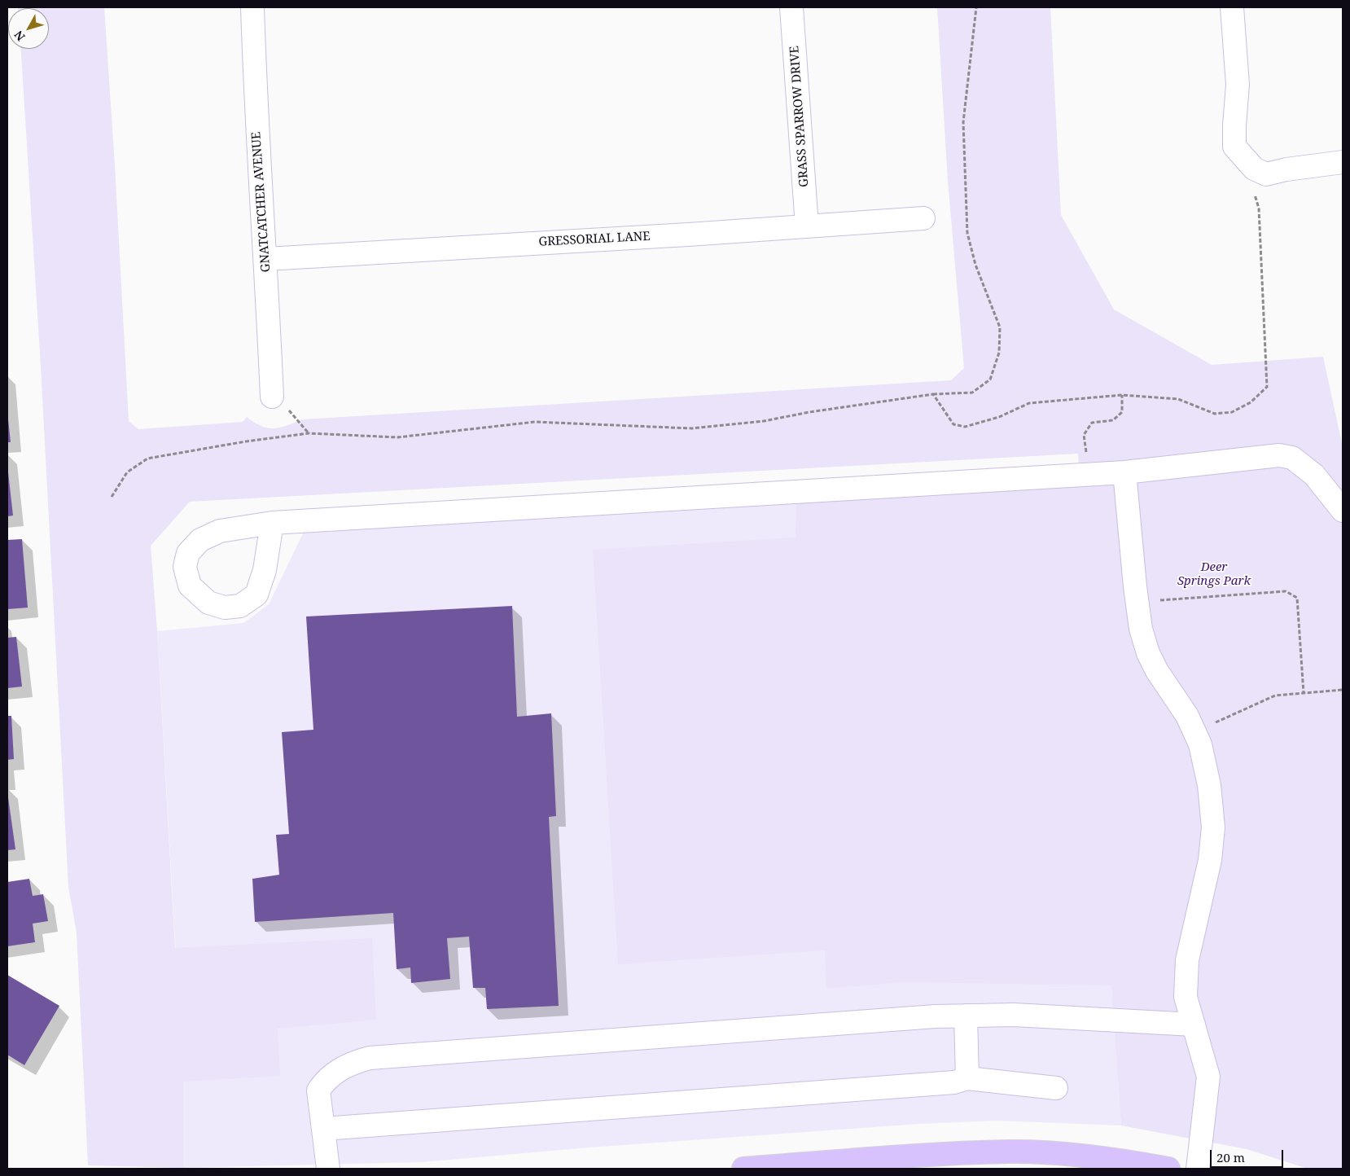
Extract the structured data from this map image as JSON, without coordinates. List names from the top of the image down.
{
  "streets": {
    "street": ["GRASS SPARROW DRIVE", "GNATCATCHER AVENUE", "GRESSORIAL LANE"]
  },
  "crossings": [
    ["GRASS SPARROW DRIVE", "GRESSORIAL LANE"],
    ["GNATCATCHER AVENUE", "GRESSORIAL LANE"]
  ],
  "parks": ["Deer Springs Park"],
  "scale_bar": "20 m",
  "north": "bottom left"
}
